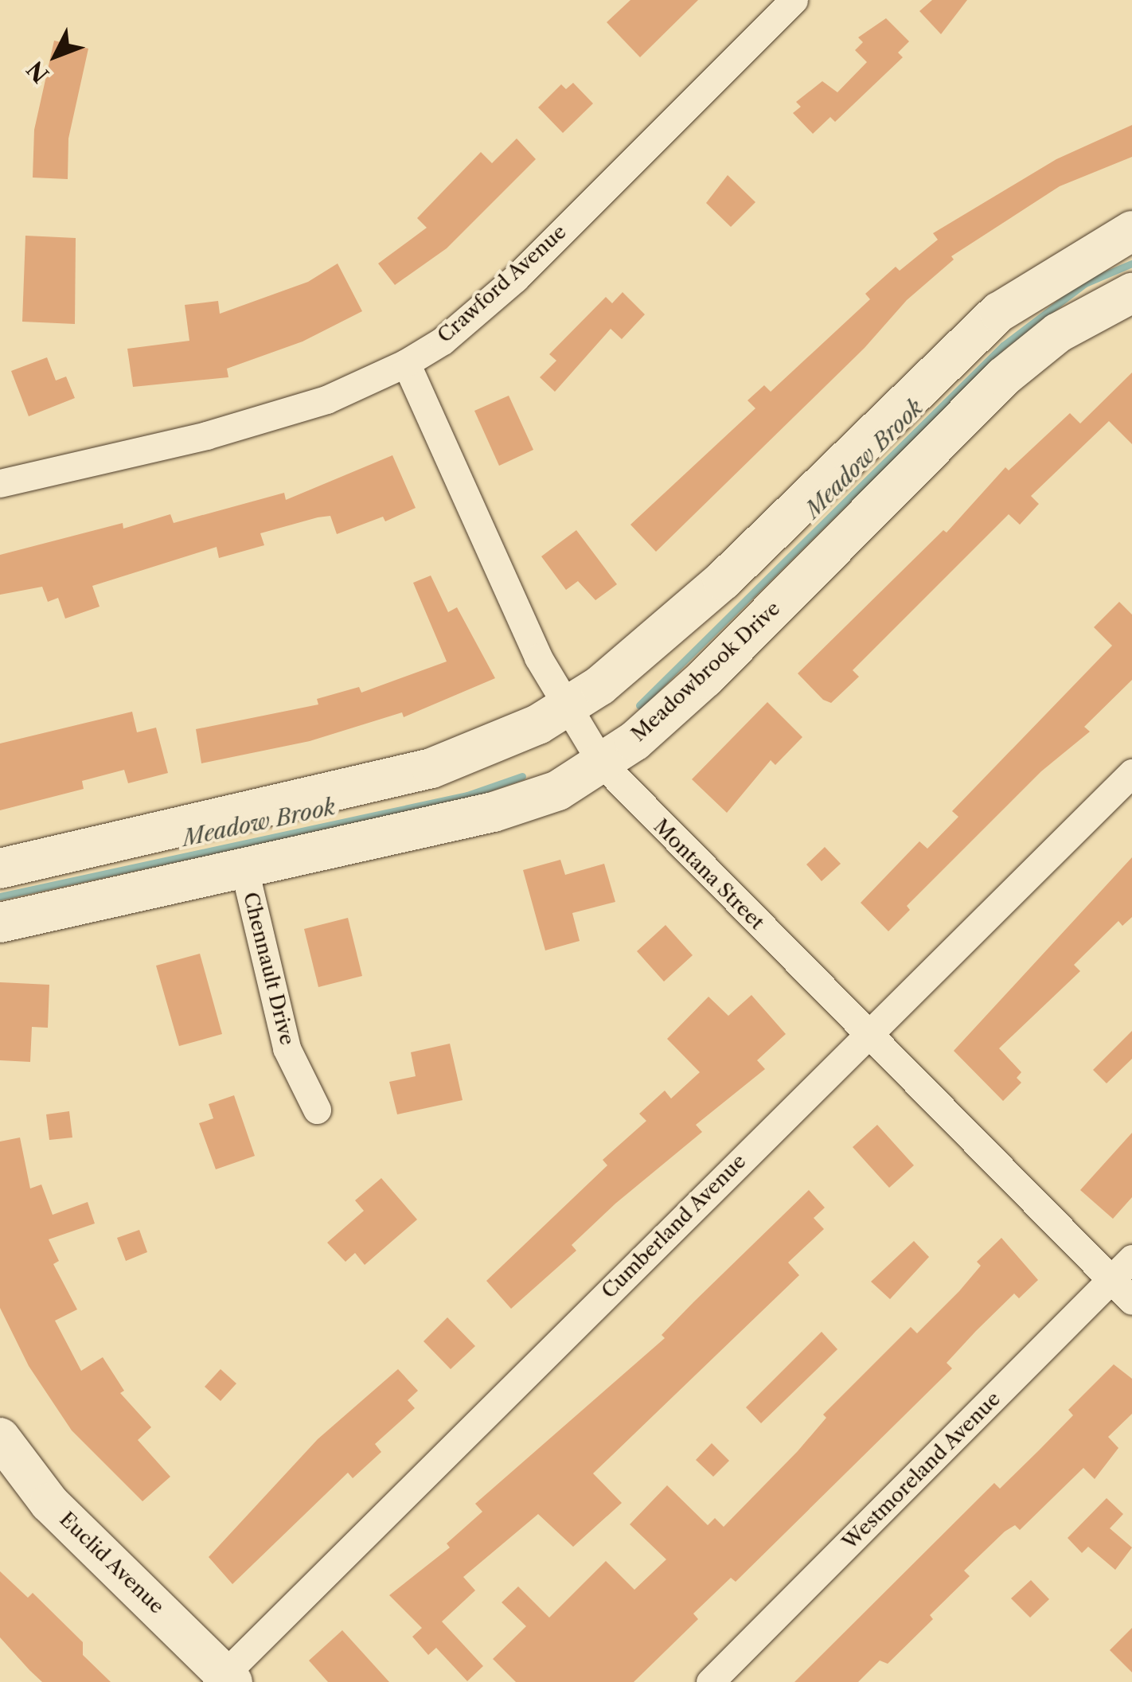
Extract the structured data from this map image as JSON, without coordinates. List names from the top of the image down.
{
  "streets": {
    "street": [
      "Crawford Avenue",
      "Meadowbrook Drive",
      "Montana Street",
      "Chennault Drive",
      "Cumberland Avenue",
      "Westmoreland Avenue",
      "Euclid Avenue"
    ]
  },
  "crossings": [
    ["Crawford Avenue", "Montana Street"],
    ["Meadowbrook Drive", "Montana Street"],
    ["Meadowbrook Drive", "Chennault Drive"],
    ["Montana Street", "Cumberland Avenue"],
    ["Montana Street", "Westmoreland Avenue"],
    ["Cumberland Avenue", "Euclid Avenue"]
  ],
  "water": ["Meadow Brook"],
  "north": "bottom left"
}
